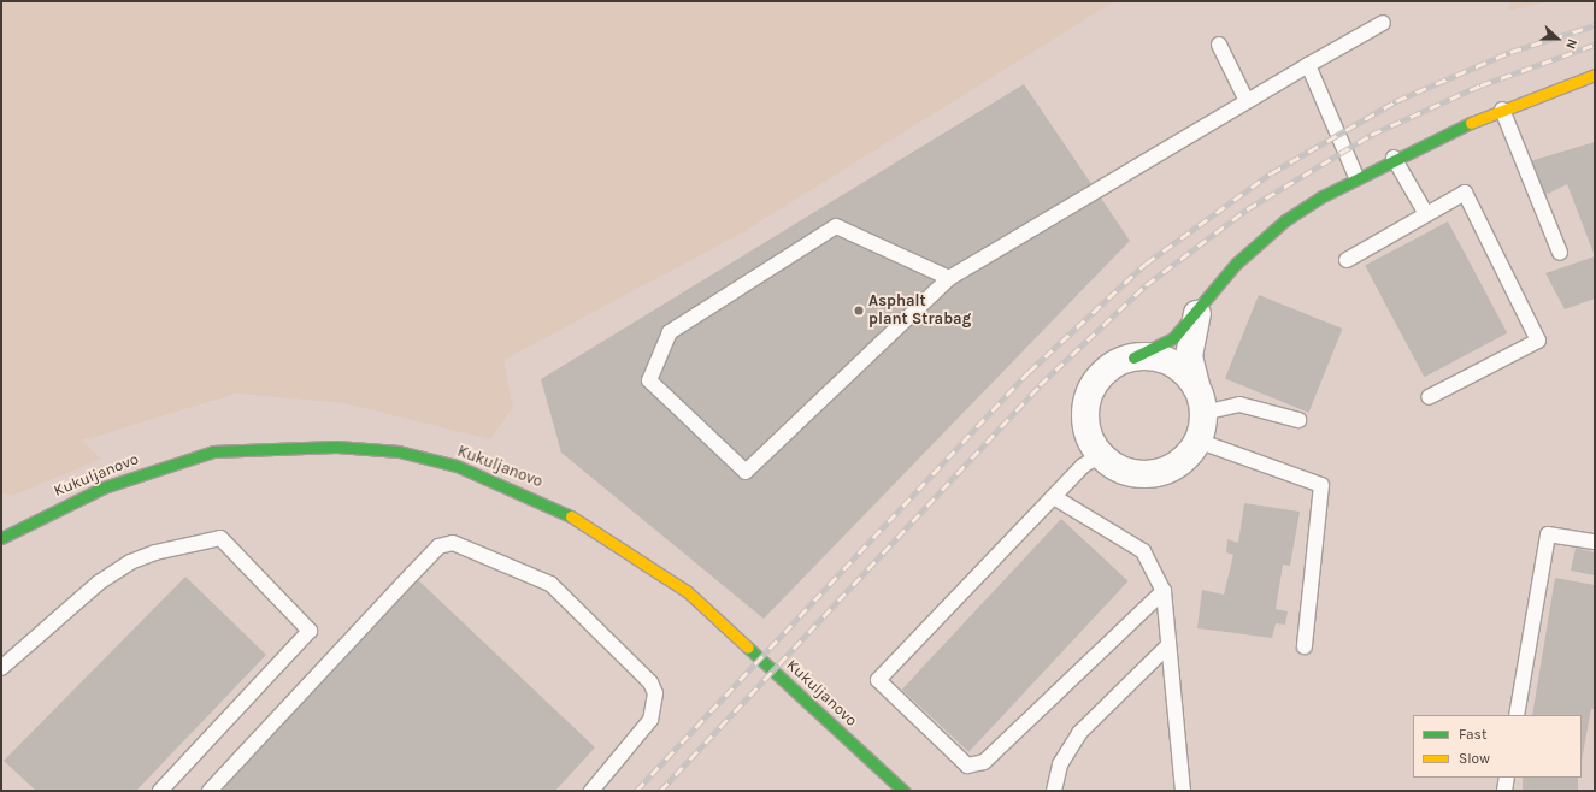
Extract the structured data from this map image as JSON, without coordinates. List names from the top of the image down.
{
  "streets": {
    "main road": ["Kukuljanovo"]
  },
  "places": ["Asphalt plant Strabag"],
  "legend": ["Fast", "Slow"],
  "north": "right"
}
